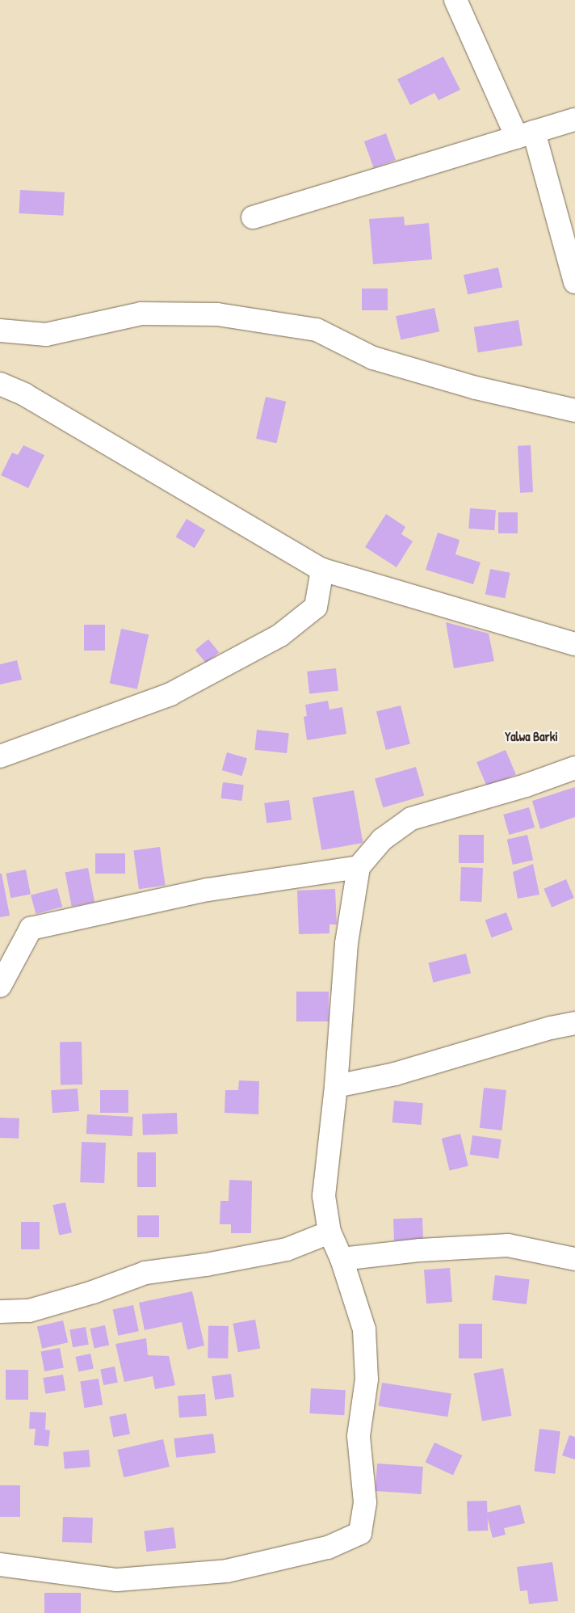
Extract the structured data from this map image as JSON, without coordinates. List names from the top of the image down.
{
  "districts": ["Yalwa Barki"]
}
